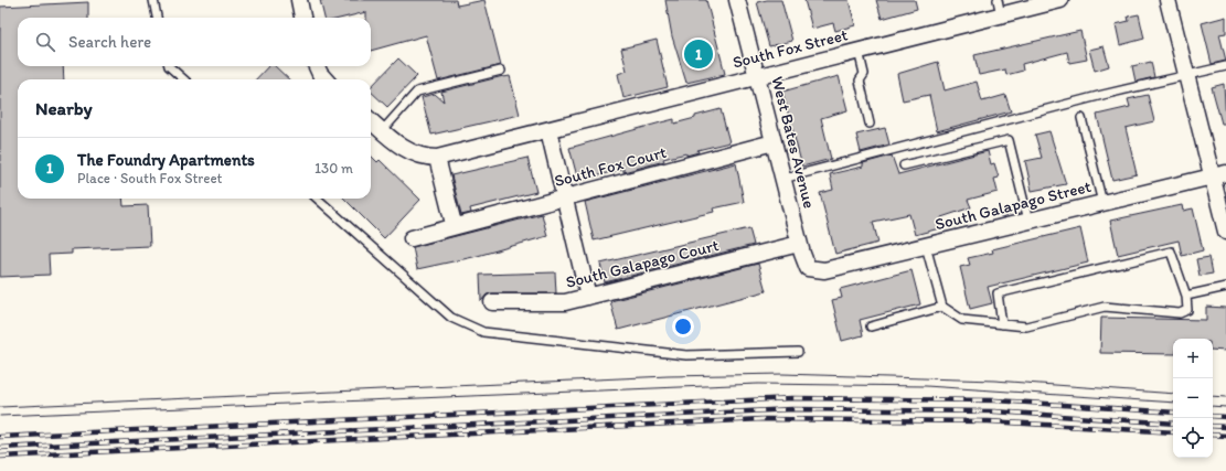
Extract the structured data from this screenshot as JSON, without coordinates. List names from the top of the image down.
{
  "streets": {
    "street": [
      "South Fox Street",
      "West Bates Avenue",
      "South Fox Court",
      "South Galapago Street",
      "South Galapago Court"
    ]
  },
  "crossings": [
    ["South Fox Street", "West Bates Avenue"],
    ["West Bates Avenue", "South Fox Court"],
    ["West Bates Avenue", "South Galapago Street"],
    ["West Bates Avenue", "South Galapago Court"]
  ],
  "page": {
    "search": "Search here",
    "pins": "1",
    "heading": "Nearby",
    "list": [
      {
        "mark": "1",
        "name": "The Foundry Apartments",
        "note": "Place · South Fox Street",
        "value": "130 m"
      }
    ],
    "map_buttons": ["+", "−"]
  }
}
